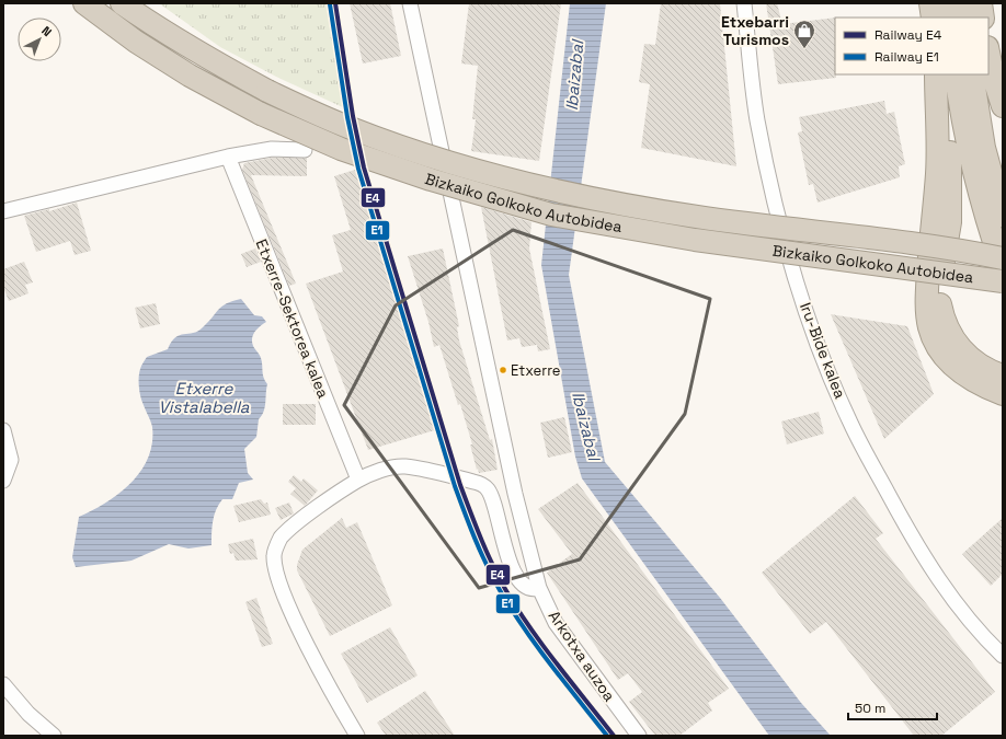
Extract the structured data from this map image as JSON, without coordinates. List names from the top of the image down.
{
  "streets": {
    "highway": ["Bizkaiko Golkoko Autobidea"],
    "street": ["Etxerre-Sektorea kalea", "Iru-Bide kalea", "Arkotxa auzoa"]
  },
  "water": ["Ibaizabal", "Etxerre Vistalabella"],
  "places": {
    "shop": ["Etxebarri Turismos"],
    "other": ["Etxerre"]
  },
  "lines": ["rail line E4", "rail line E1"],
  "legend": ["Railway E4", "Railway E1"],
  "scale_bar": "50 m",
  "north": "top right"
}
